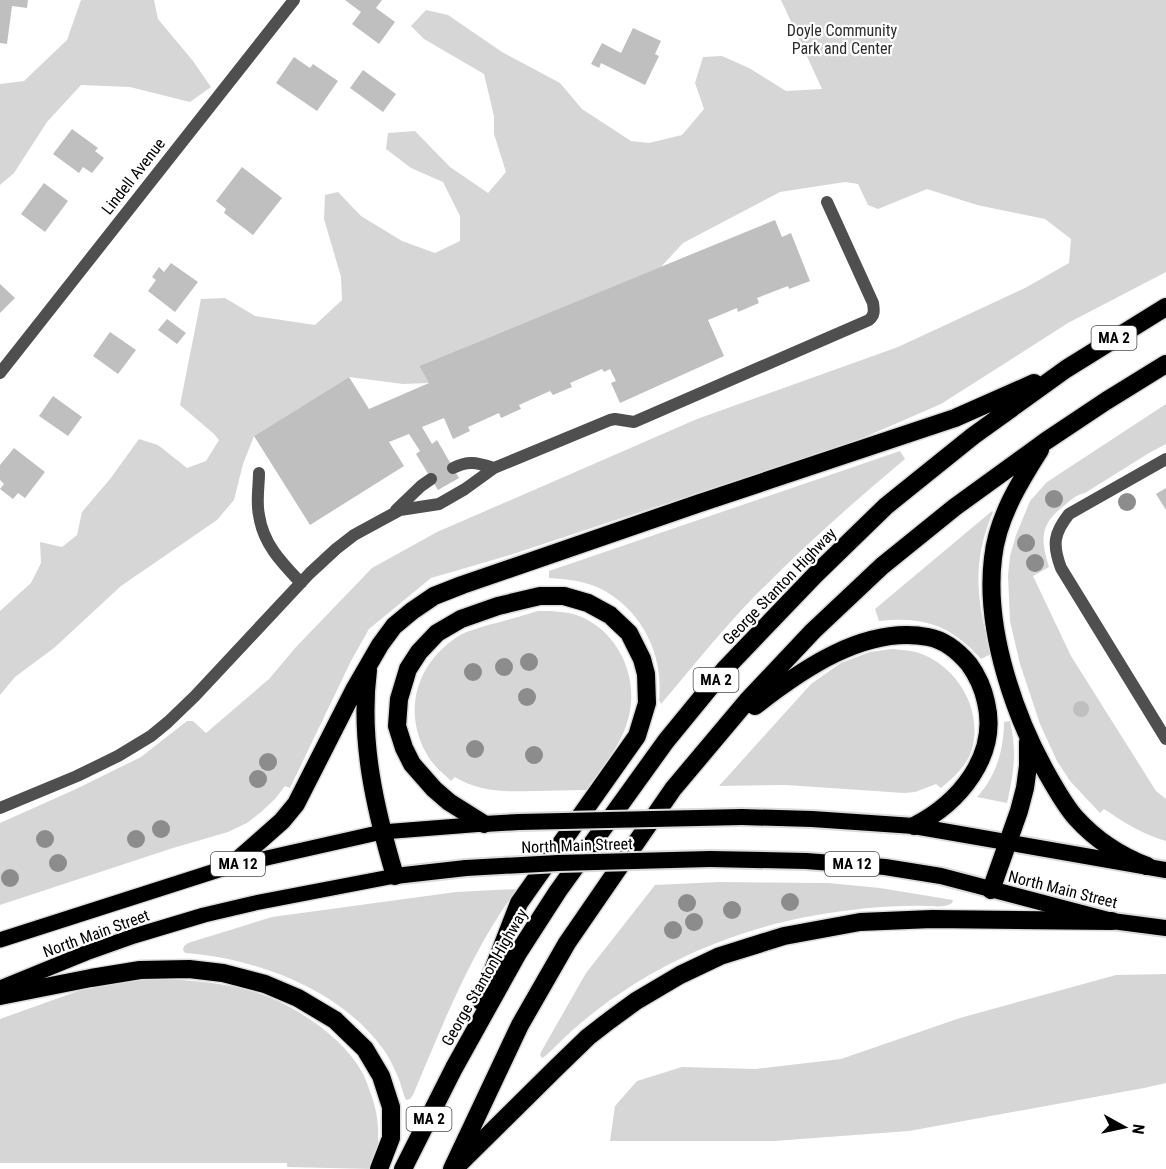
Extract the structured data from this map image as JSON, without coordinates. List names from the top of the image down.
{
  "streets": {
    "highway": [
      "MA 2",
      "George Stanton Highway",
      "North Main Street",
      "MA 12"
    ],
    "street": ["Lindell Avenue"]
  },
  "parks": ["Doyle Community Park and Center"],
  "north": "right"
}
